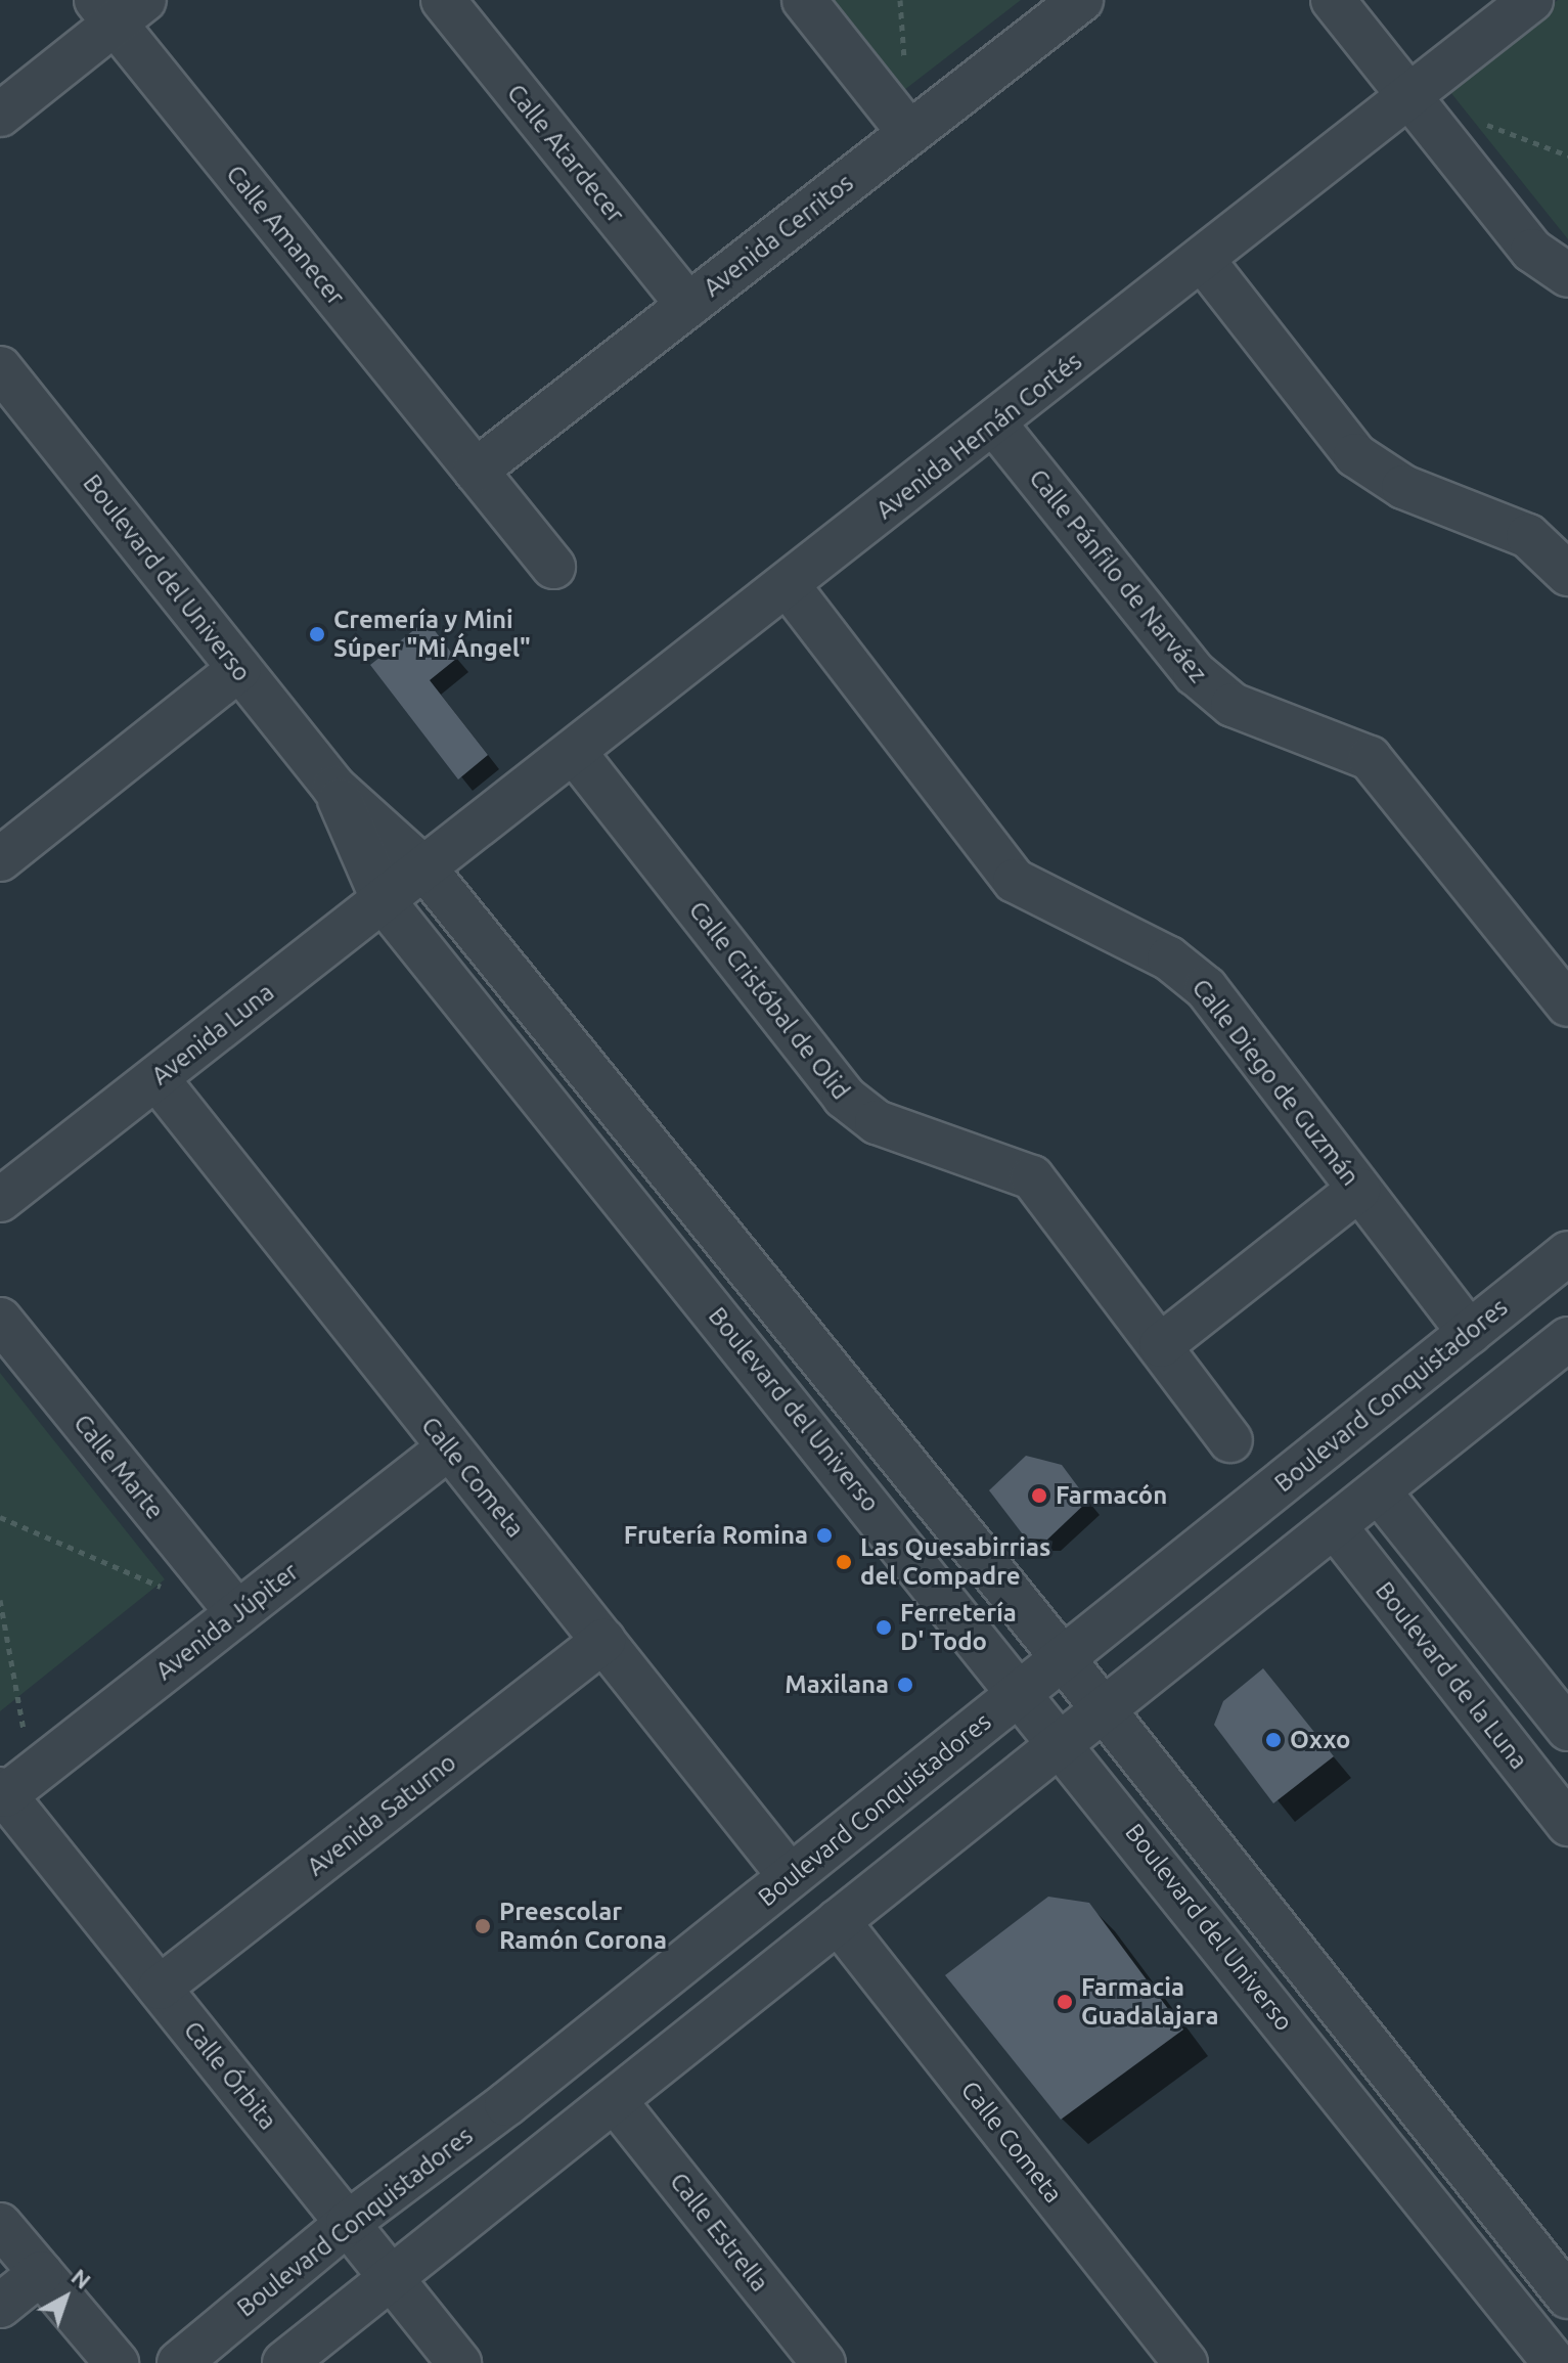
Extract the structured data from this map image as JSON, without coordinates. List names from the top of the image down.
{
  "streets": {
    "street": [
      "Calle Atardecer",
      "Calle Amanecer",
      "Avenida Cerritos",
      "Avenida Hernán Cortés",
      "Calle Pánfilo de Narváez",
      "Boulevard del Universo",
      "Calle Cristóbal de Olid",
      "Avenida Luna",
      "Calle Diego de Guzmán",
      "Boulevard Conquistadores",
      "Calle Marte",
      "Calle Cometa",
      "Avenida Júpiter",
      "Boulevard de la Luna",
      "Avenida Saturno",
      "Calle Órbita",
      "Calle Estrella"
    ]
  },
  "crossings": [
    ["Calle Atardecer", "Avenida Cerritos"],
    ["Calle Amanecer", "Avenida Cerritos"],
    ["Avenida Hernán Cortés", "Calle Pánfilo de Narváez"],
    ["Avenida Hernán Cortés", "Boulevard del Universo"],
    ["Avenida Hernán Cortés", "Calle Cristóbal de Olid"],
    ["Avenida Hernán Cortés", "Avenida Luna"],
    ["Avenida Hernán Cortés", "Calle Diego de Guzmán"],
    ["Boulevard del Universo", "Avenida Luna"],
    ["Boulevard del Universo", "Boulevard Conquistadores"],
    ["Avenida Luna", "Calle Cometa"],
    ["Calle Diego de Guzmán", "Boulevard Conquistadores"],
    ["Boulevard Conquistadores", "Calle Cometa"],
    ["Boulevard Conquistadores", "Calle Órbita"],
    ["Calle Marte", "Avenida Júpiter"],
    ["Calle Cometa", "Avenida Júpiter"],
    ["Calle Cometa", "Avenida Saturno"],
    ["Avenida Júpiter", "Calle Órbita"],
    ["Avenida Saturno", "Calle Órbita"]
  ],
  "places": [
    "Cremería y Mini Súper \"Mi Ángel\"",
    "Farmacón",
    "Frutería Romina",
    "Las Quesabirrias del Compadre",
    "Ferretería D' Todo",
    "Maxilana",
    "Oxxo",
    "Preescolar Ramón Corona",
    "Farmacia Guadalajara"
  ],
  "north": "top right"
}
